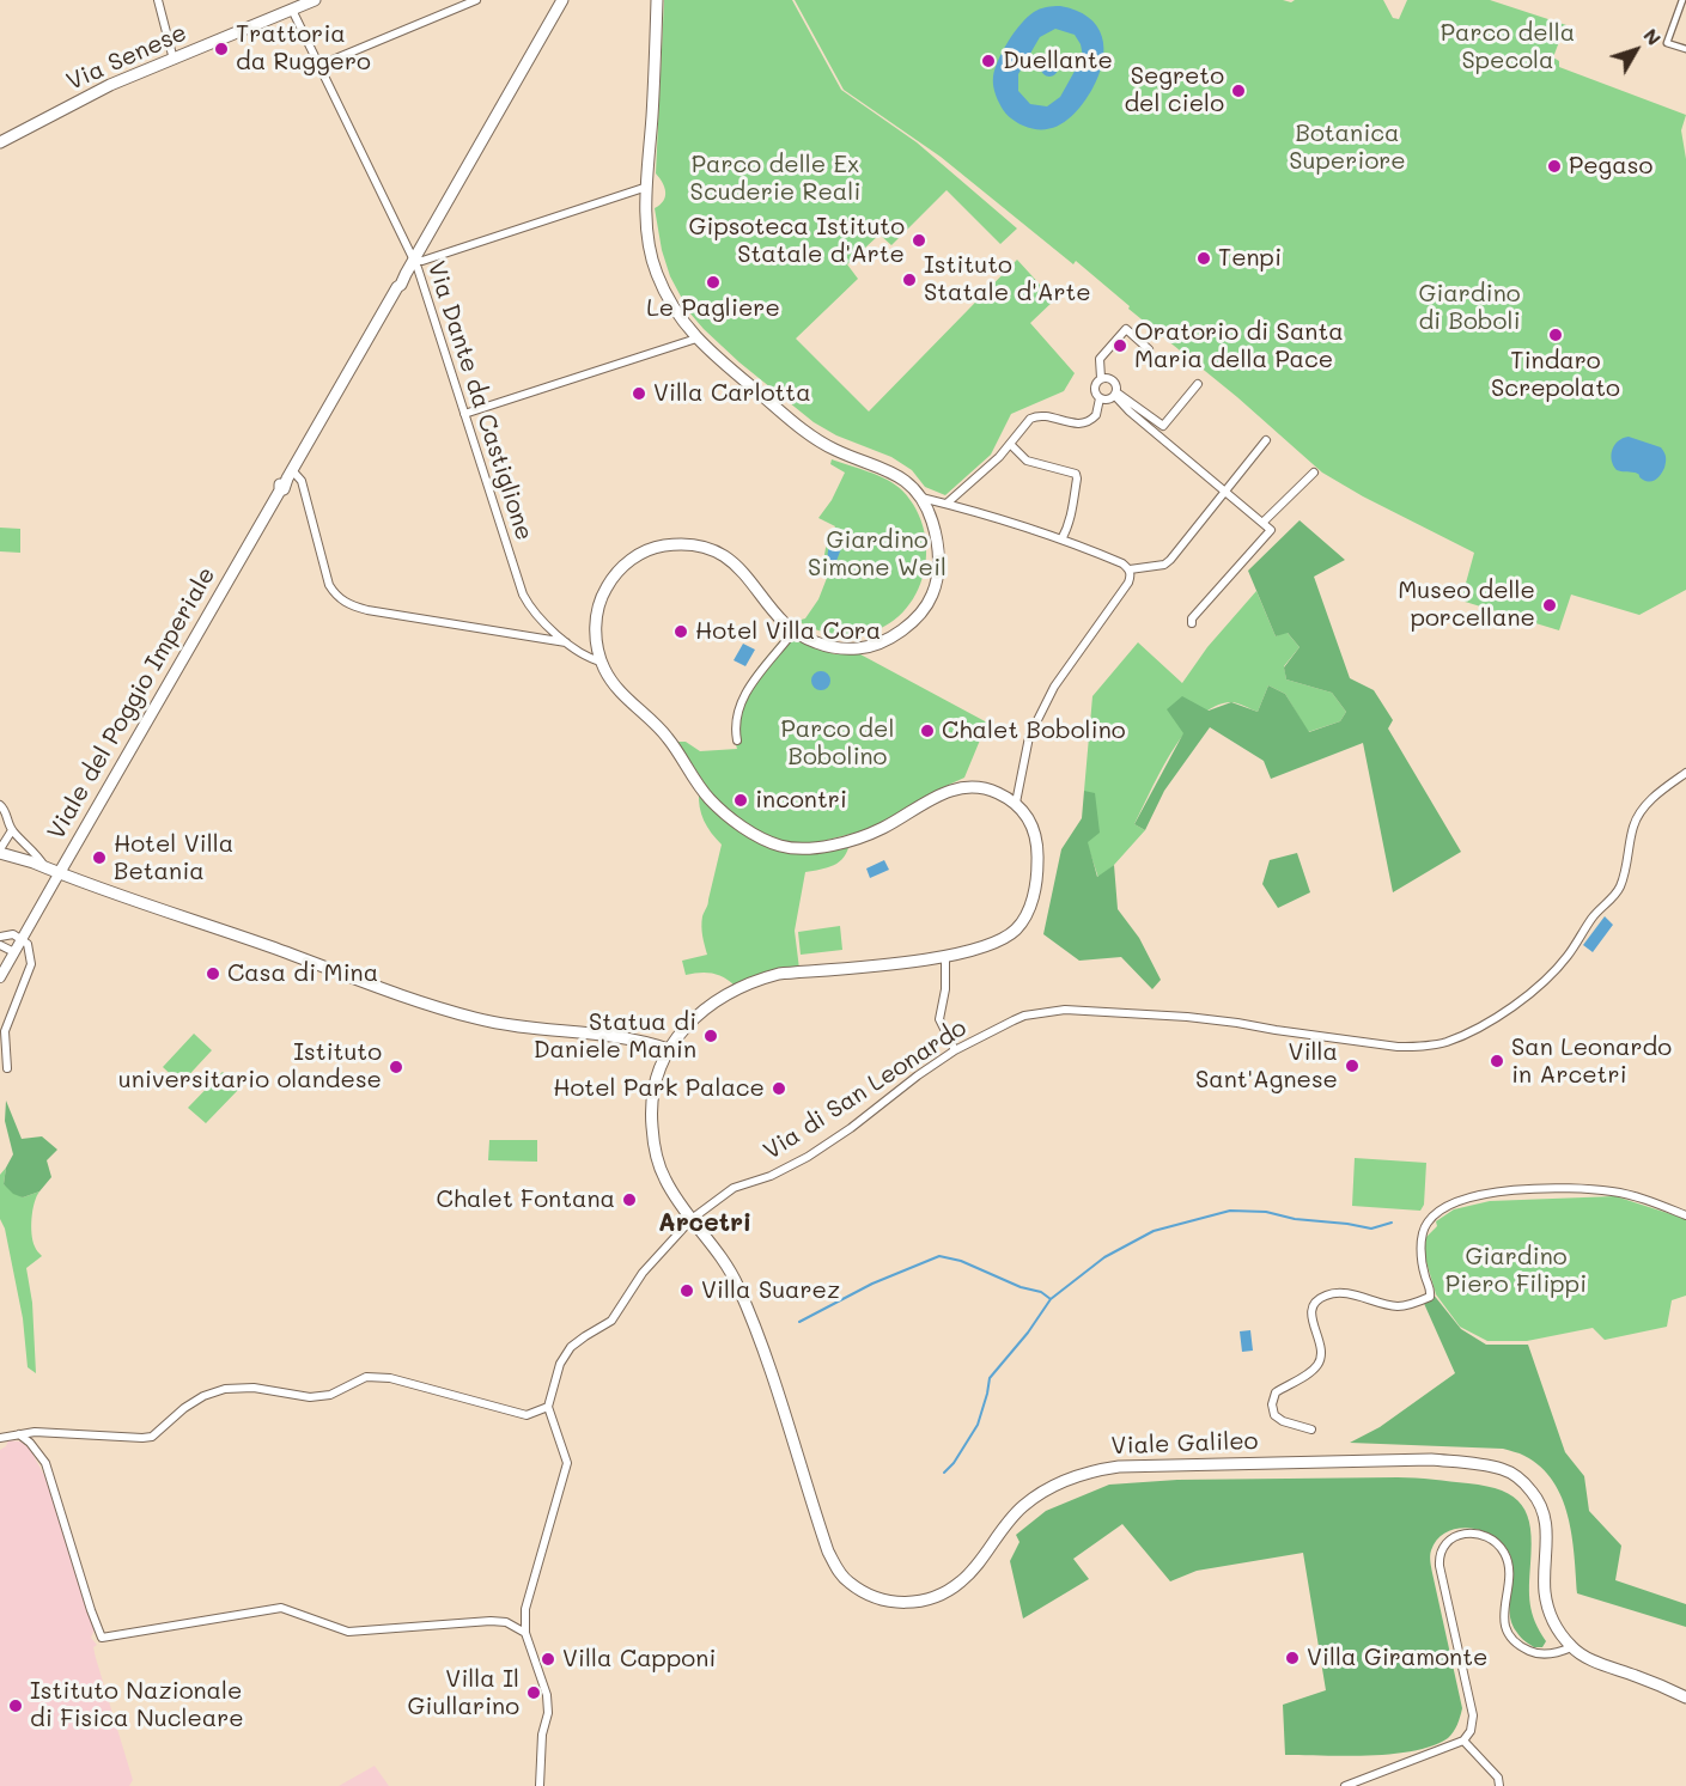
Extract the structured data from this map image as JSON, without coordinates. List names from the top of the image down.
{
  "streets": {
    "main road": ["Via Senese", "Viale del Poggio Imperiale", "Viale Galileo"],
    "street": ["Via Dante da Castiglione", "Via di San Leonardo"]
  },
  "crossings": [
    ["Via Senese", "Via Dante da Castiglione"],
    ["Via Dante da Castiglione", "Viale del Poggio Imperiale"],
    ["Via di San Leonardo", "Viale Galileo"]
  ],
  "districts": ["Arcetri"],
  "parks": [
    "Parco della Specola",
    "Botanica Superiore",
    "Parco delle Ex Scuderie Reali",
    "Giardino di Boboli",
    "Giardino Simone Weil",
    "Parco del Bobolino",
    "Giardino Piero Filippi"
  ],
  "places": [
    "Trattoria da Ruggero",
    "Duellante",
    "Segreto del cielo",
    "Pegaso",
    "Gipsoteca Istituto Statale d'Arte",
    "Tenpi",
    "Istituto Statale d'Arte",
    "Le Pagliere",
    "Tindaro Screpolato",
    "Oratorio di Santa Maria della Pace",
    "Villa Carlotta",
    "Museo delle porcellane",
    "Hotel Villa Cora",
    "Chalet Bobolino",
    "incontri",
    "Hotel Villa Betania",
    "Casa di Mina",
    "Statua di Daniele Manin",
    "San Leonardo in Arcetri",
    "Villa Sant'Agnese",
    "Istituto universitario olandese",
    "Hotel Park Palace",
    "Chalet Fontana",
    "Villa Suarez",
    "Villa Giramonte",
    "Villa Capponi",
    "Villa Il Giullarino",
    "Istituto Nazionale di Fisica Nucleare"
  ],
  "north": "top right"
}
